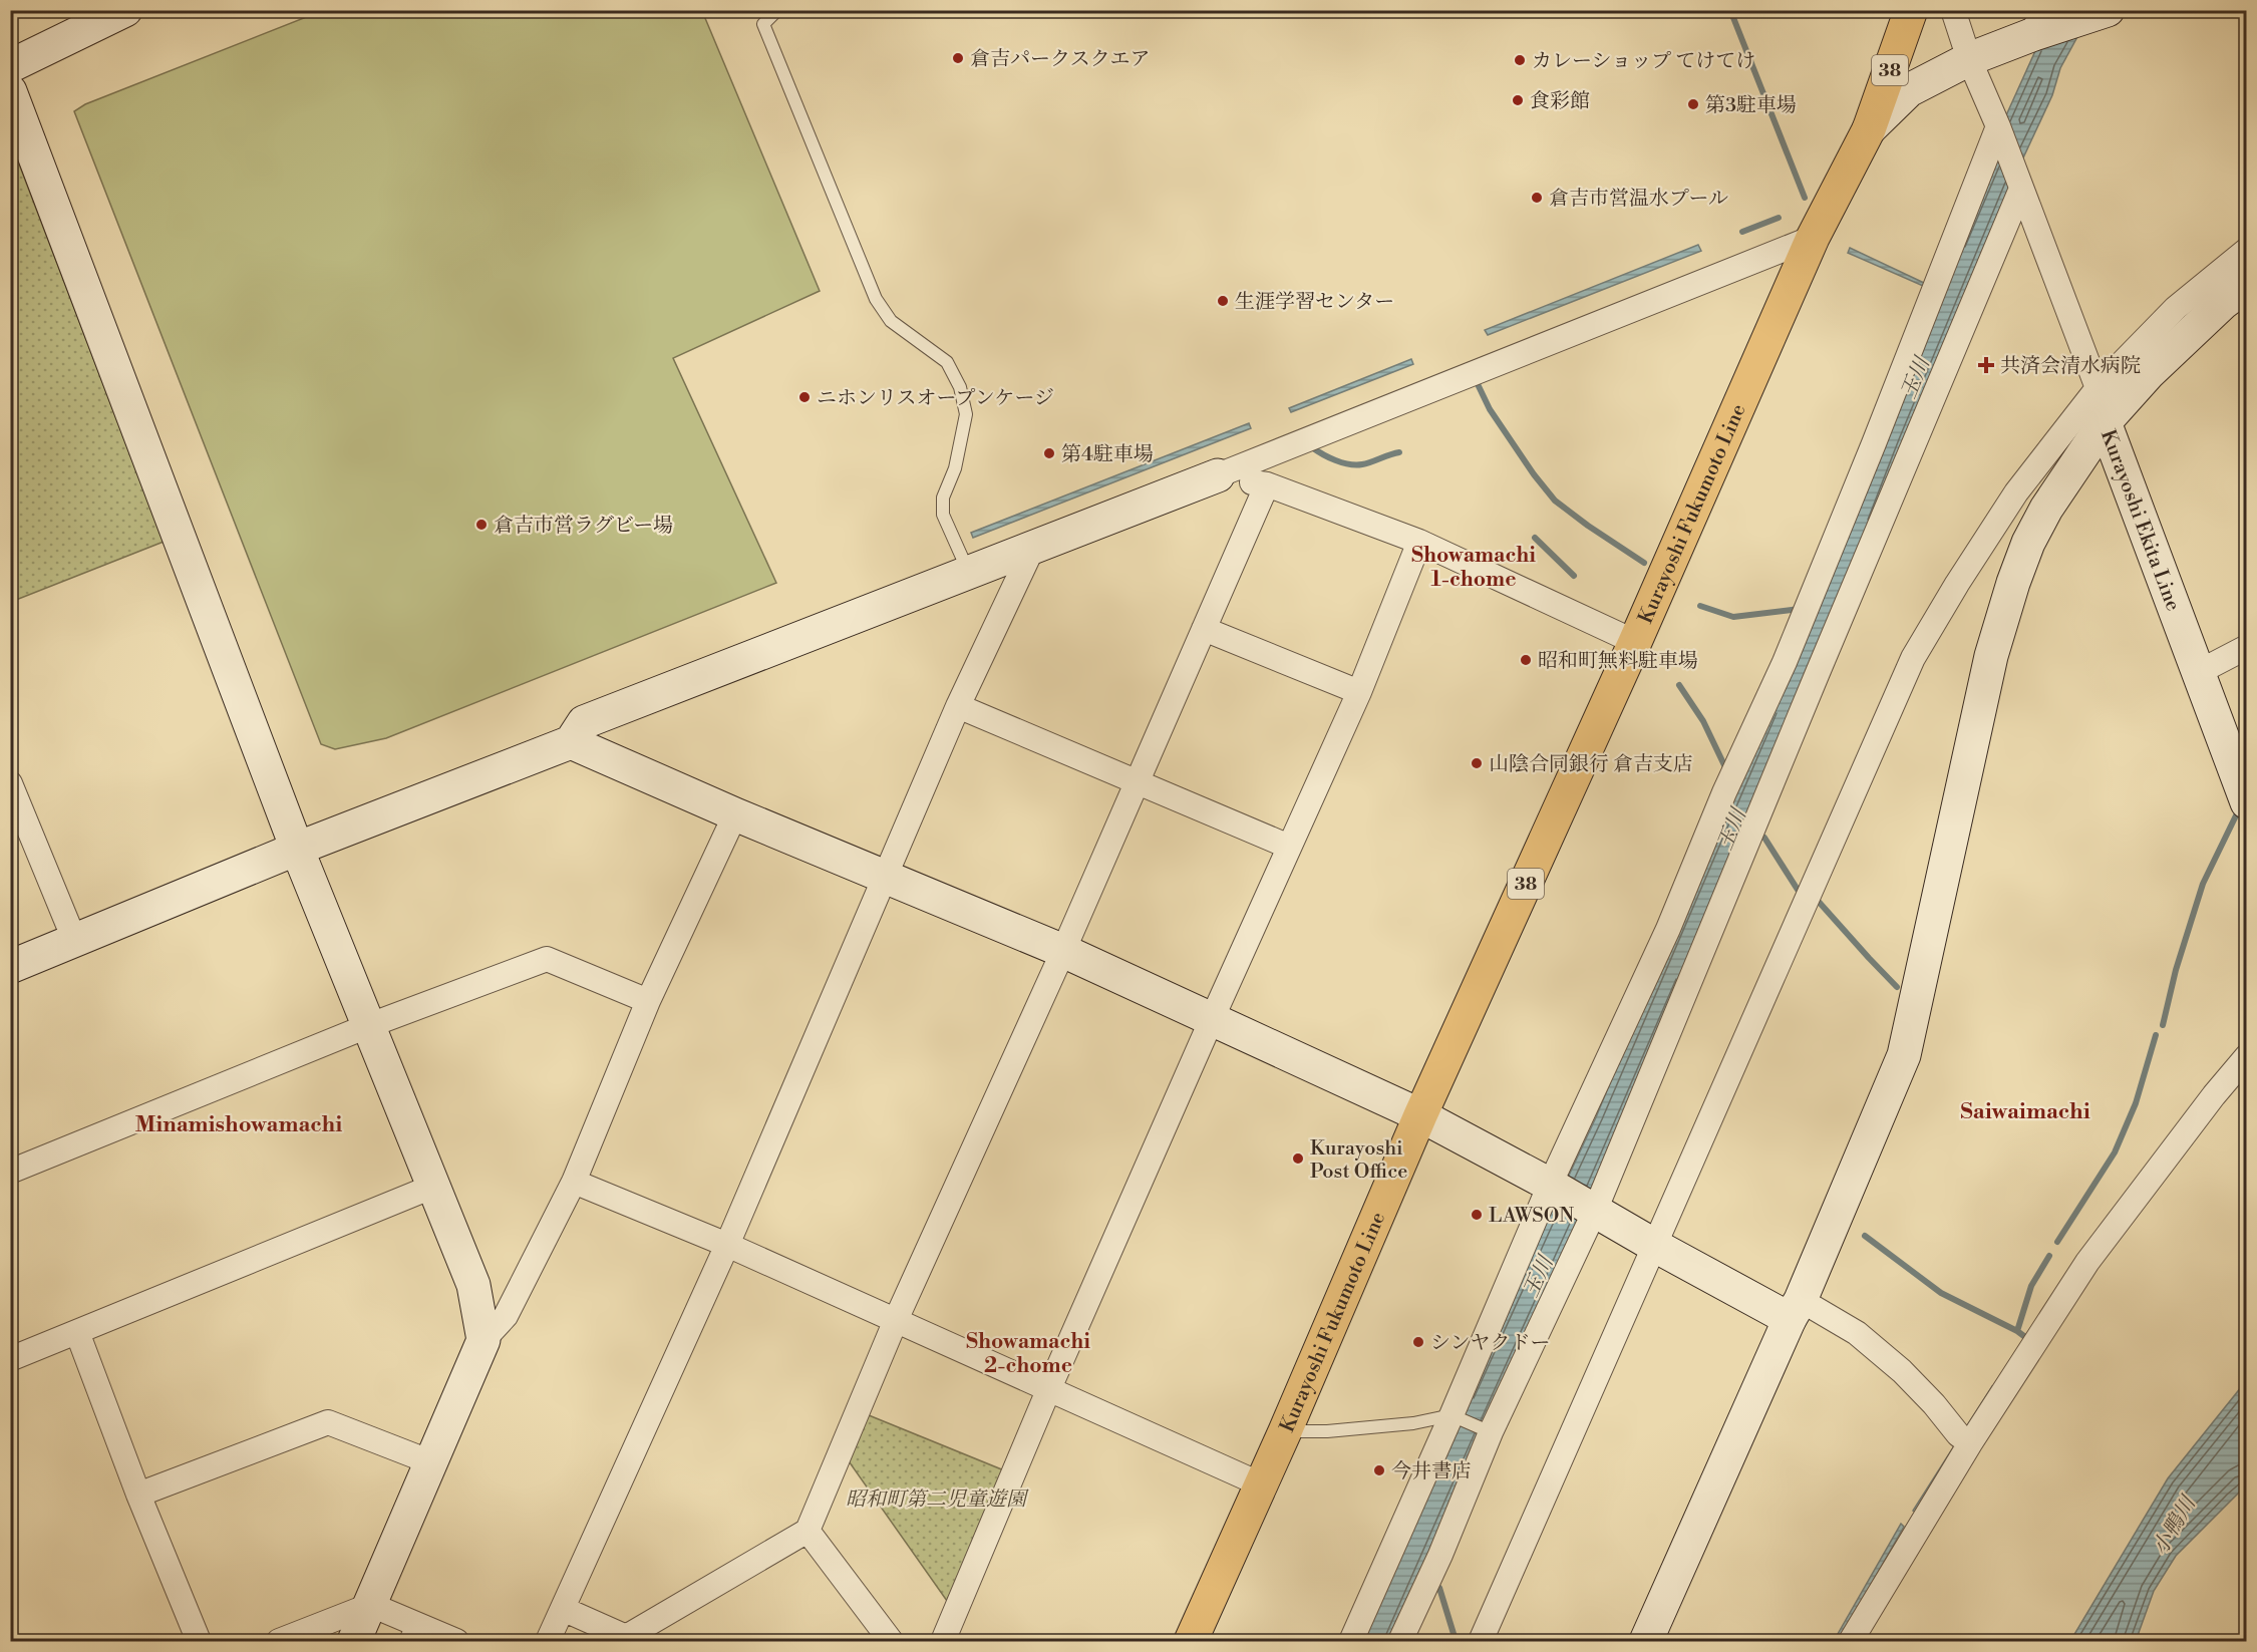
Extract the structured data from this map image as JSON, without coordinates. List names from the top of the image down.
{
  "streets": {
    "main road": ["38", "Kurayoshi Fukumoto Line"],
    "street": ["Kurayoshi Ekita Line"]
  },
  "districts": [
    "Showamachi 1-chome",
    "Saiwaimachi",
    "Minamishowamachi",
    "Showamachi 2-chome"
  ],
  "water": ["玉川", "小鴨川"],
  "parks": ["昭和町第二児童遊園"],
  "places": {
    "other": [
      "倉吉パークスクエア",
      "カレーショップ てけてけ",
      "食彩館",
      "第3駐車場",
      "倉吉市営温水プール",
      "生涯学習センター",
      "ニホンリスオープンケージ",
      "第4駐車場",
      "倉吉市営ラグビー場",
      "昭和町無料駐車場",
      "山陰合同銀行 倉吉支店",
      "Kurayoshi Post Office",
      "LAWSON",
      "シンヤクドー",
      "今井書店"
    ],
    "health": ["共済会清水病院"]
  }
}
